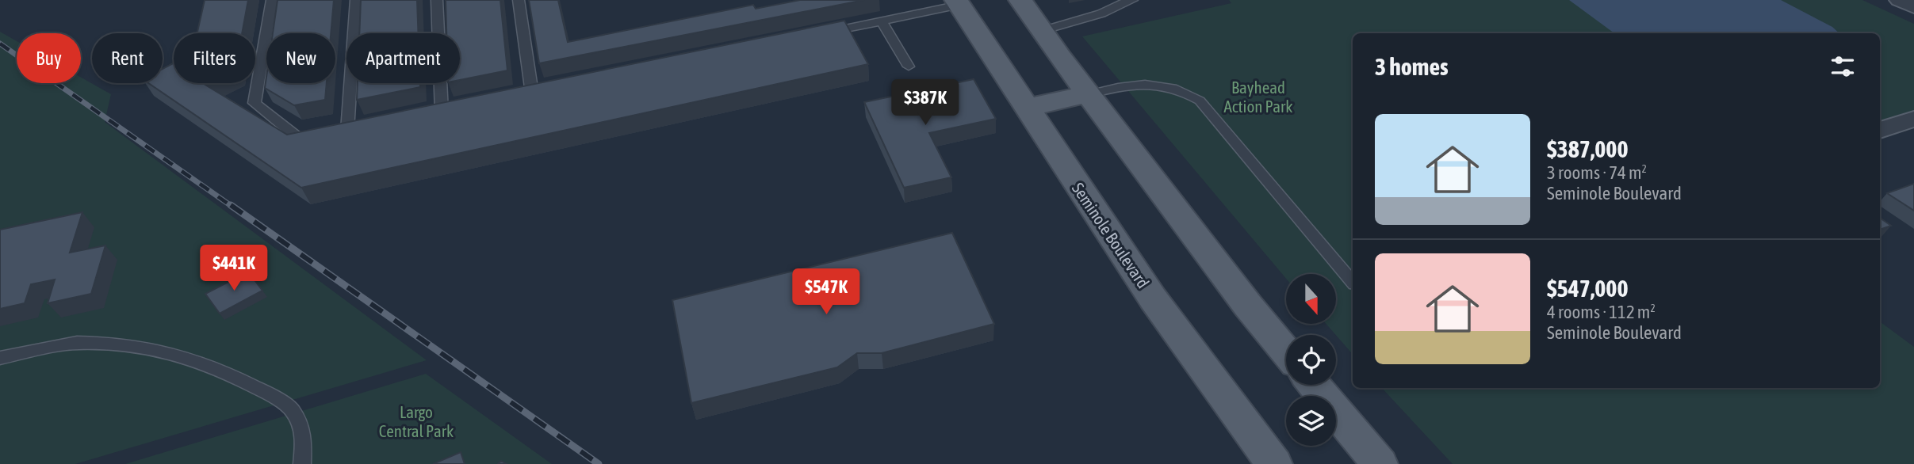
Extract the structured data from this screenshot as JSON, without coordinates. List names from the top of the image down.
{
  "streets": {
    "main road": ["Seminole Boulevard"]
  },
  "parks": ["Bayhead Action Park", "Largo Central Park"],
  "north": "bottom",
  "page": {
    "chip": [
      "Buy",
      "Rent",
      "Filters",
      "New",
      "Apartment"
    ],
    "heading": "3 homes",
    "price": ["$387K", "$441K", "$547K"],
    "list": [
      {
        "name": "$387,000",
        "note": "3 rooms · 74 m² · Seminole Boulevard"
      },
      {
        "name": "$547,000",
        "note": "4 rooms · 112 m² · Seminole Boulevard"
      }
    ]
  }
}
